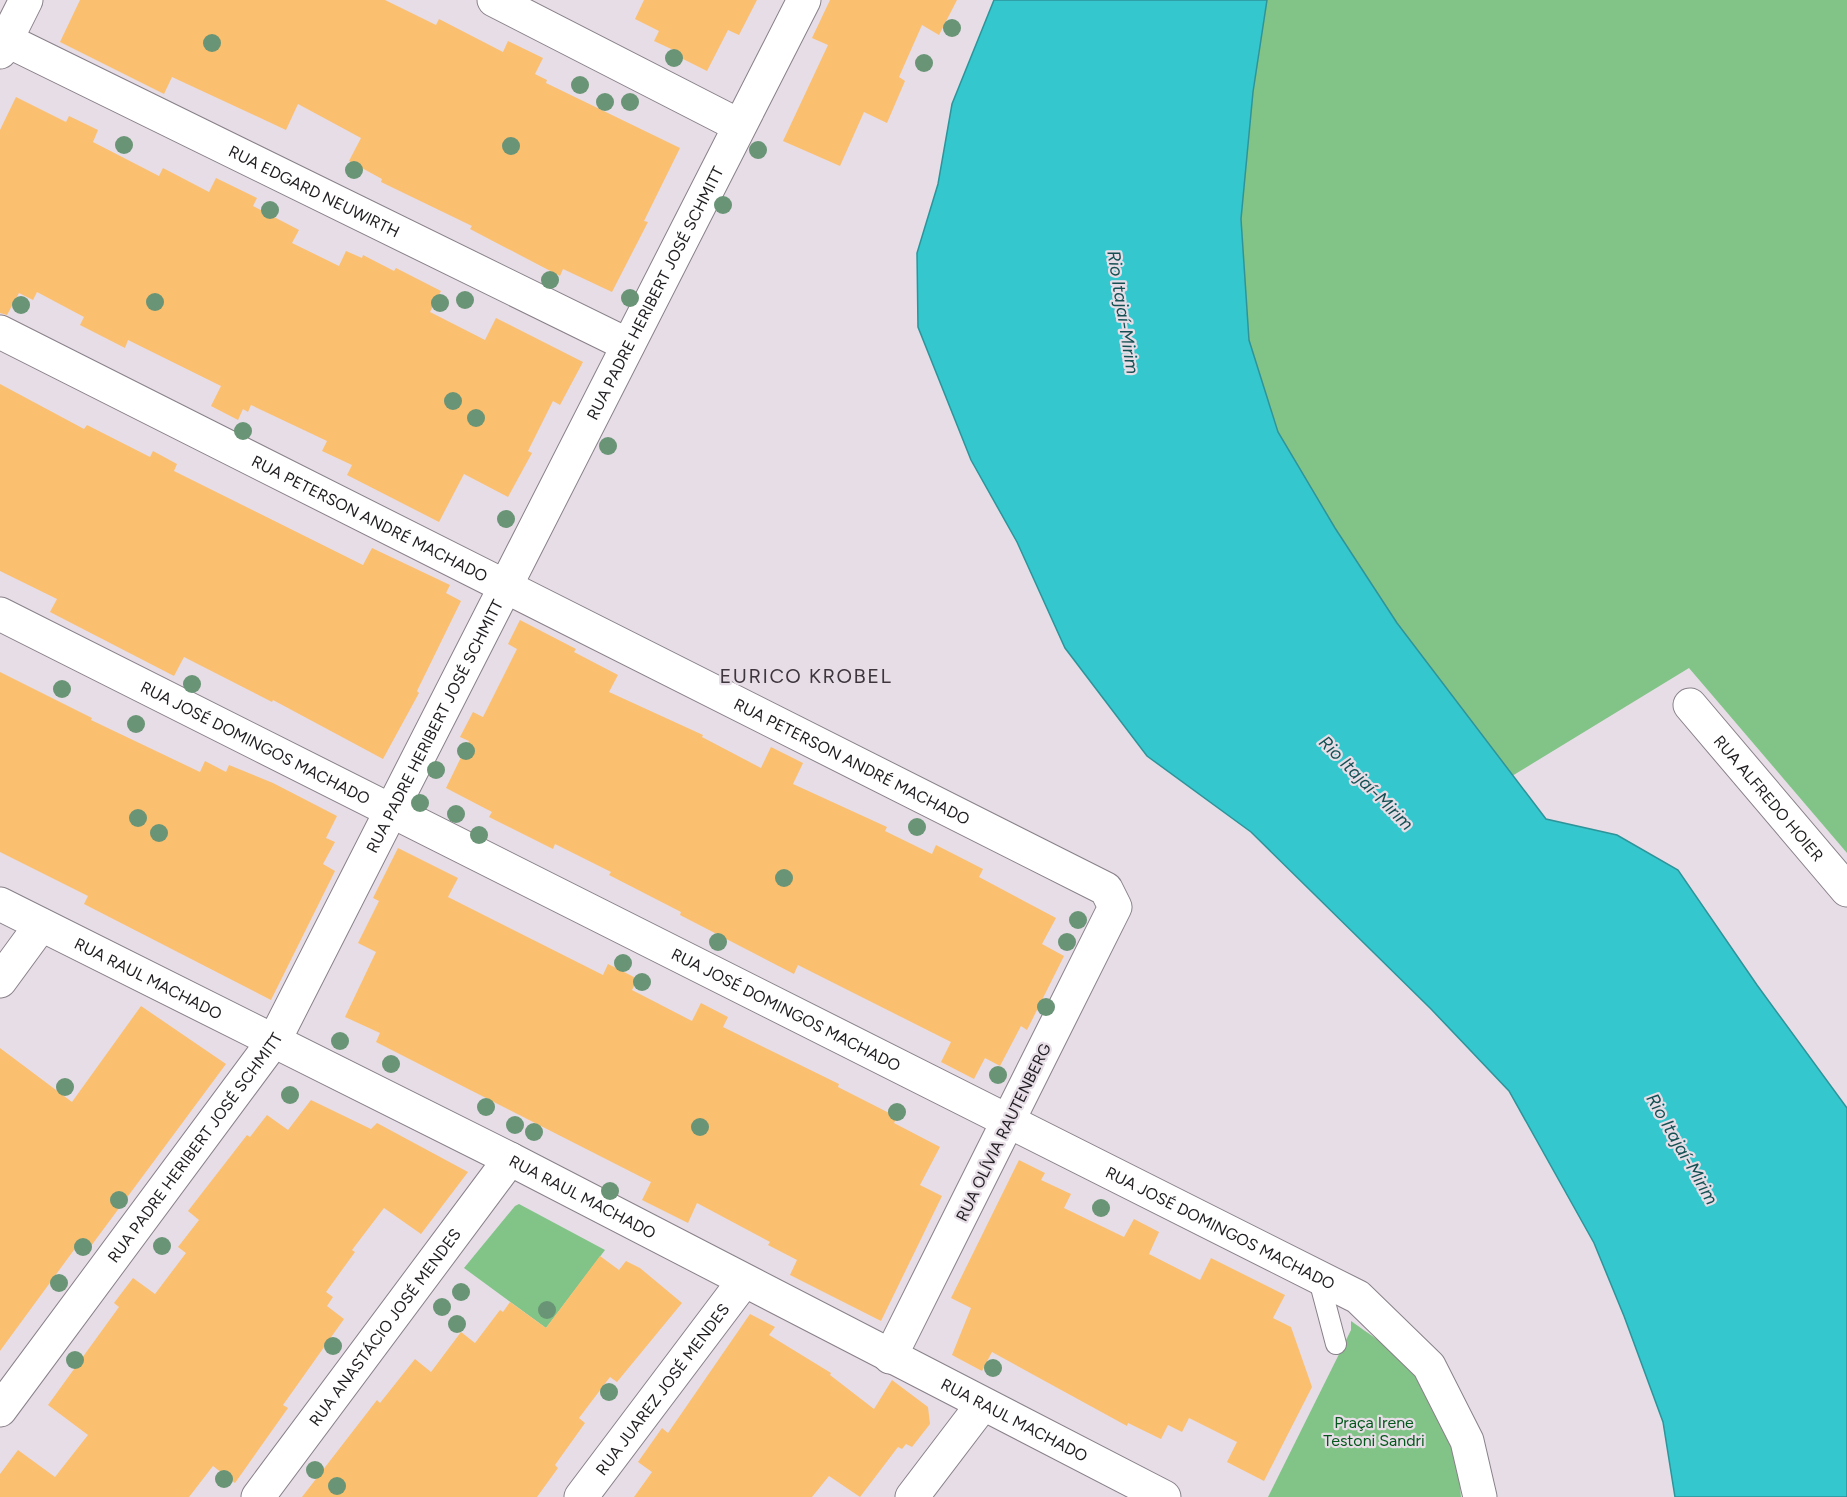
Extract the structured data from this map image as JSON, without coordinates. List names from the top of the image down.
{
  "streets": {
    "street": [
      "RUA EDGARD NEUWIRTH",
      "RUA PADRE HERIBERT JOSÉ SCHMITT",
      "RUA PETERSON ANDRÉ MACHADO",
      "RUA JOSÉ DOMINGOS MACHADO",
      "RUA ALFREDO HOIER",
      "RUA RAUL MACHADO",
      "RUA OLÍVIA RAUTENBERG",
      "RUA ANASTÁCIO JOSÉ MENDES",
      "RUA JUAREZ JOSÉ MENDES"
    ]
  },
  "crossings": [
    ["RUA EDGARD NEUWIRTH", "RUA PADRE HERIBERT JOSÉ SCHMITT"],
    ["RUA PADRE HERIBERT JOSÉ SCHMITT", "RUA PETERSON ANDRÉ MACHADO"],
    ["RUA PADRE HERIBERT JOSÉ SCHMITT", "RUA JOSÉ DOMINGOS MACHADO"],
    ["RUA PADRE HERIBERT JOSÉ SCHMITT", "RUA RAUL MACHADO"],
    ["RUA PETERSON ANDRÉ MACHADO", "RUA OLÍVIA RAUTENBERG"],
    ["RUA JOSÉ DOMINGOS MACHADO", "RUA OLÍVIA RAUTENBERG"],
    ["RUA RAUL MACHADO", "RUA OLÍVIA RAUTENBERG"],
    ["RUA RAUL MACHADO", "RUA ANASTÁCIO JOSÉ MENDES"],
    ["RUA RAUL MACHADO", "RUA JUAREZ JOSÉ MENDES"]
  ],
  "districts": ["EURICO KROBEL"],
  "water": ["Rio Itajaí-Mirim"],
  "parks": ["Praça Irene Testoni Sandri"]
}
